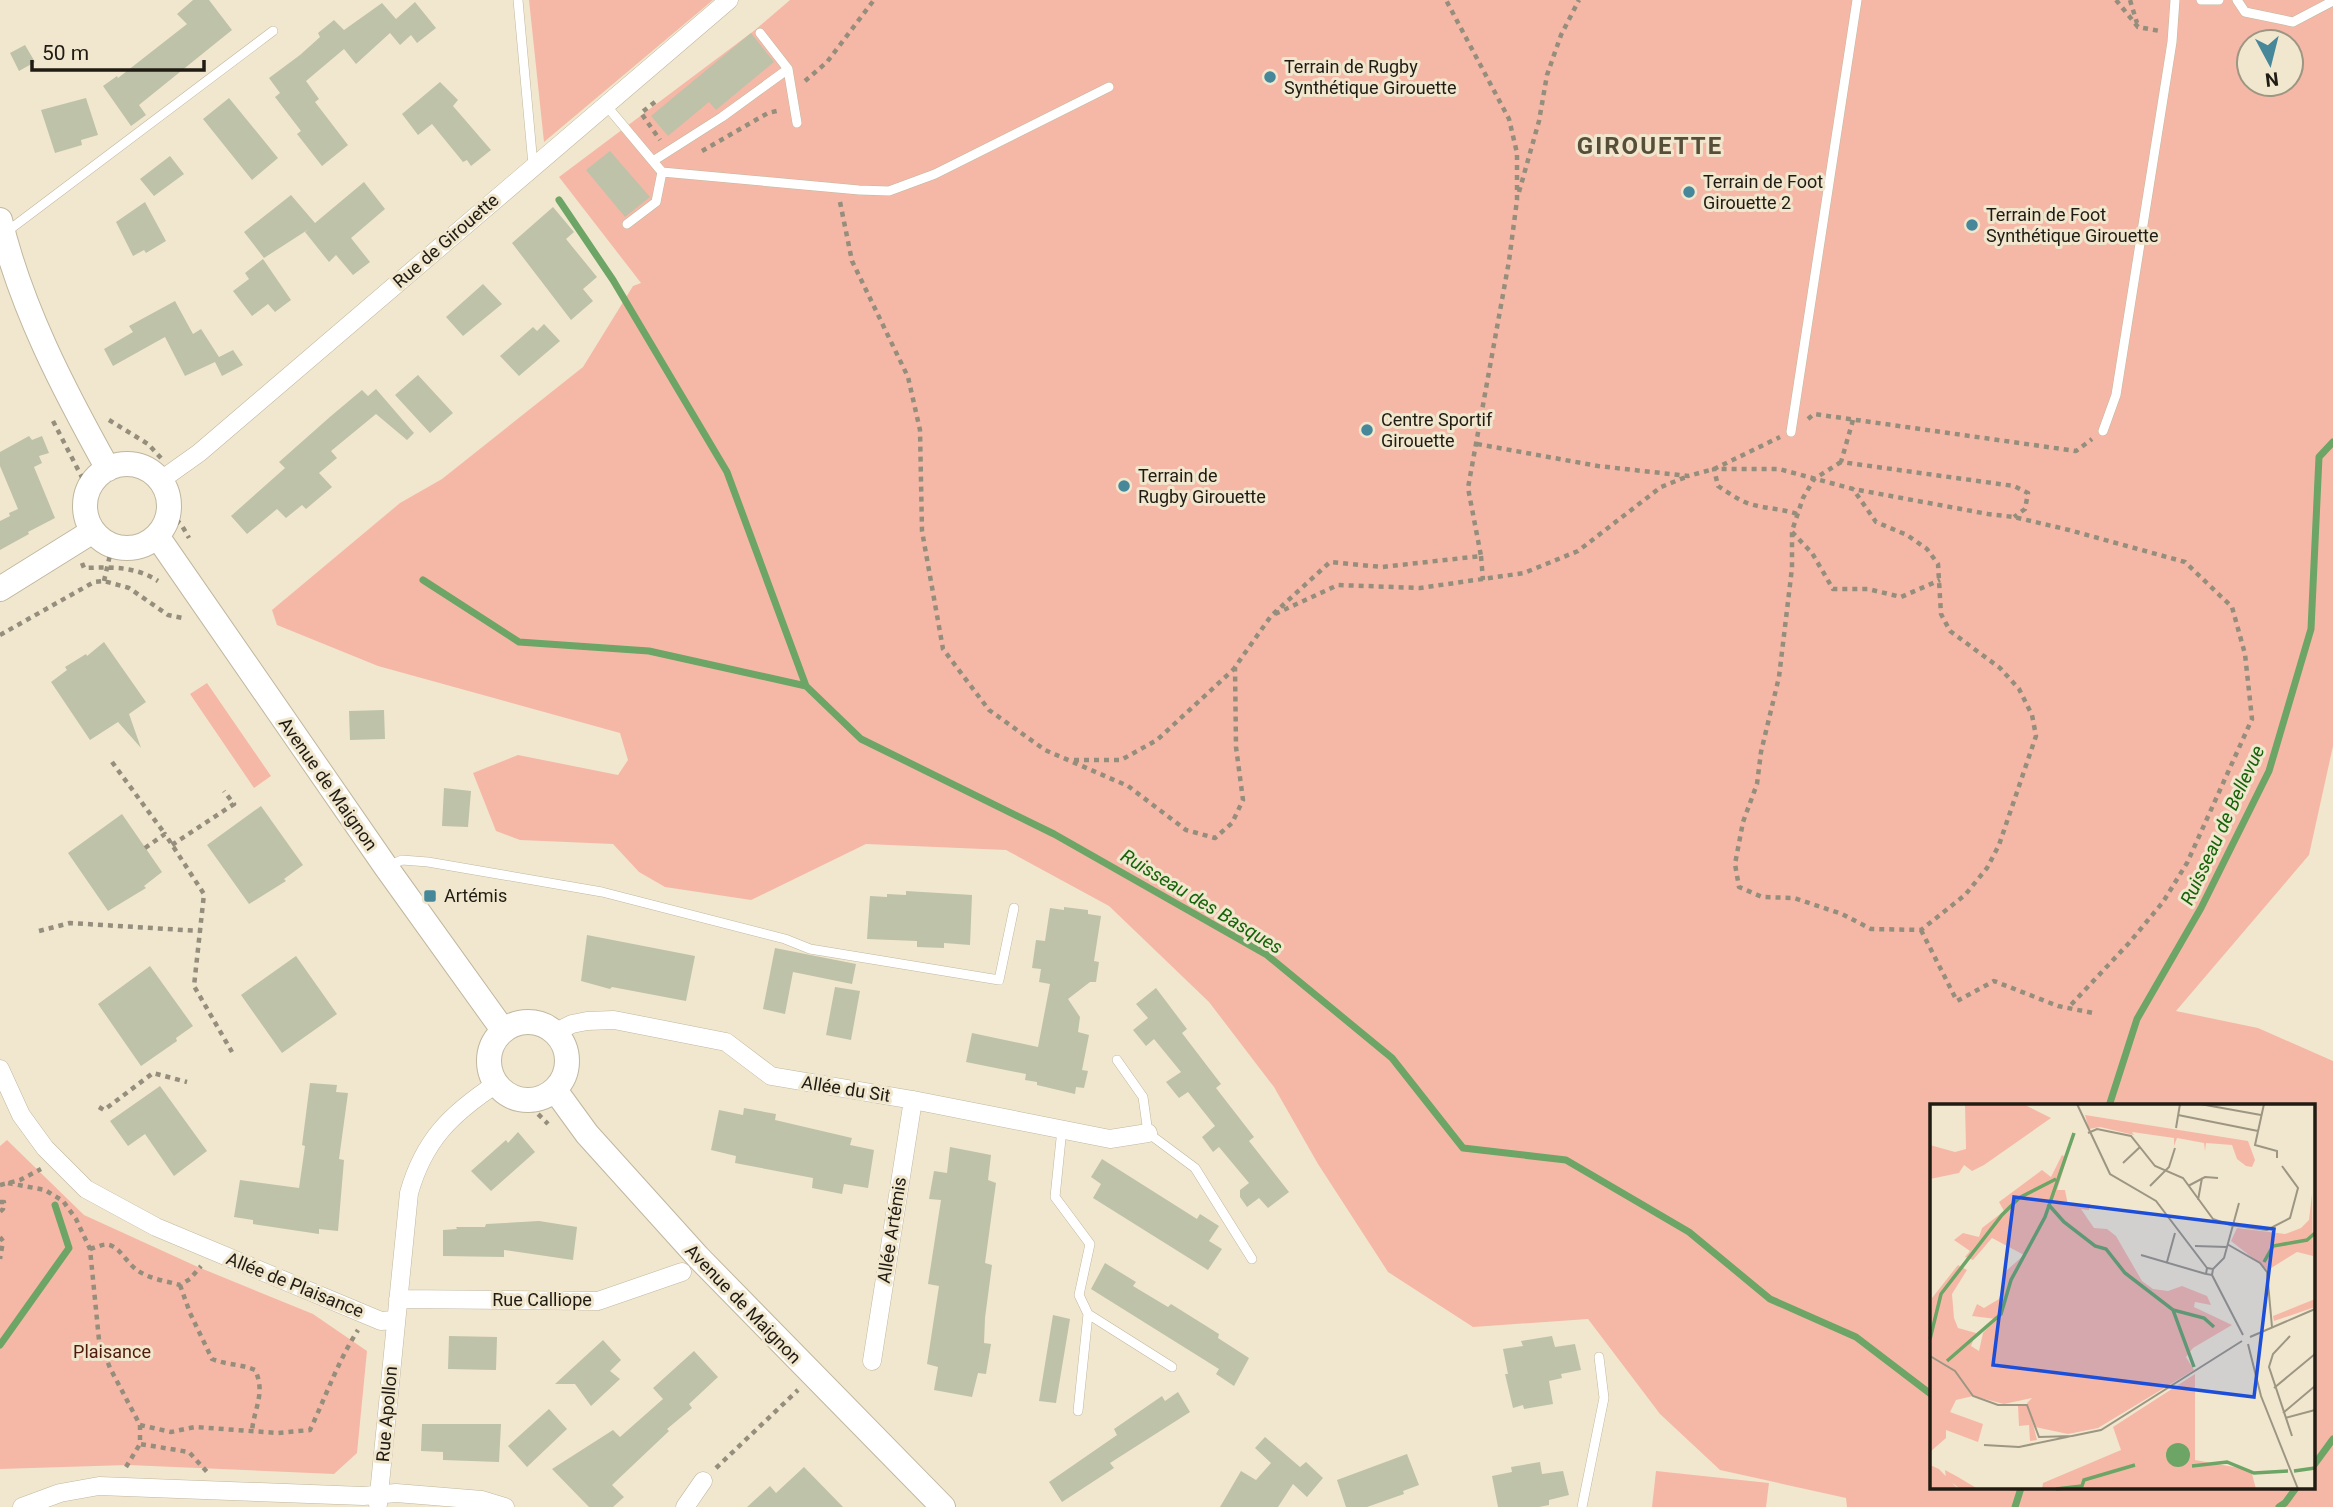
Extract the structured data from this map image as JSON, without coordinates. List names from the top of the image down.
{
  "streets": {
    "street": [
      "Rue de Girouette",
      "Avenue de Maignon",
      "Allée du Sit",
      "Allée Artémis",
      "Allée de Plaisance",
      "Rue Calliope",
      "Rue Apollon"
    ]
  },
  "crossings": [
    ["Rue de Girouette", "Avenue de Maignon"],
    ["Avenue de Maignon", "Allée du Sit"],
    ["Allée du Sit", "Allée Artémis"],
    ["Allée de Plaisance", "Rue Apollon"]
  ],
  "districts": ["GIROUETTE"],
  "water": ["Ruisseau de Bellevue", "Ruisseau des Basques"],
  "parks": ["Plaisance"],
  "places": {
    "other": [
      "Terrain de Rugby Synthétique Girouette",
      "Terrain de Foot Girouette 2",
      "Terrain de Foot Synthétique Girouette",
      "Centre Sportif Girouette",
      "Terrain de Rugby Girouette"
    ],
    "transit": ["Artémis"]
  },
  "scale_bar": "50 m",
  "north": "bottom"
}
